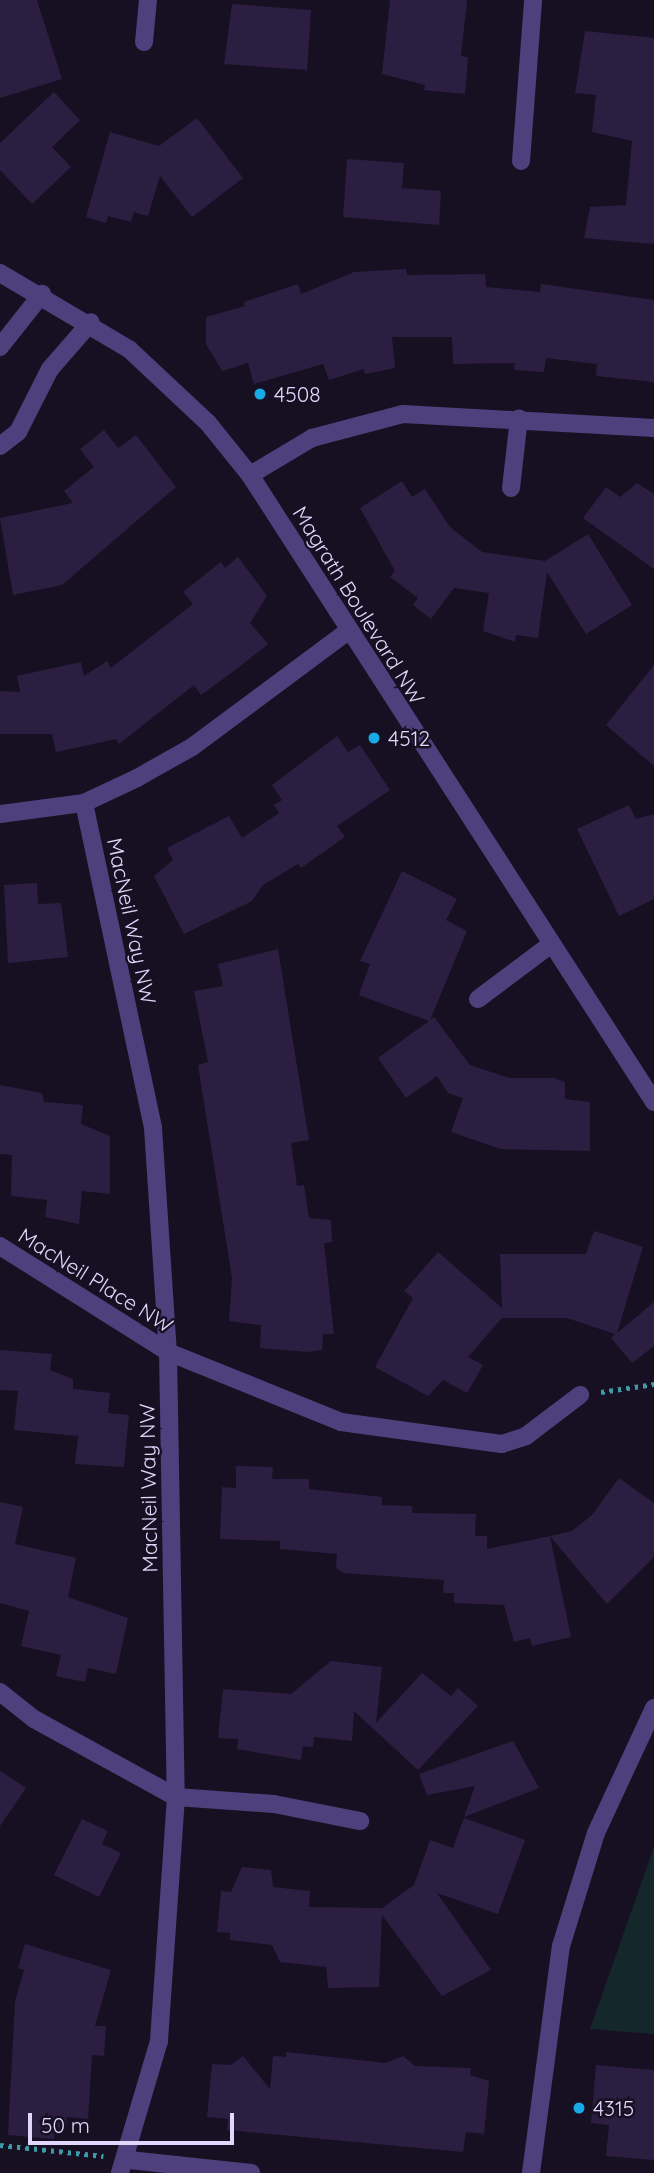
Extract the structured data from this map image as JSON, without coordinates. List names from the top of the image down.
{
  "streets": {
    "street": ["Magrath Boulevard NW", "MacNeil Way NW", "MacNeil Place NW"]
  },
  "crossings": [
    ["MacNeil Way NW", "MacNeil Place NW"]
  ],
  "places": ["4508", "4512", "4315"],
  "scale_bar": "50 m"
}
